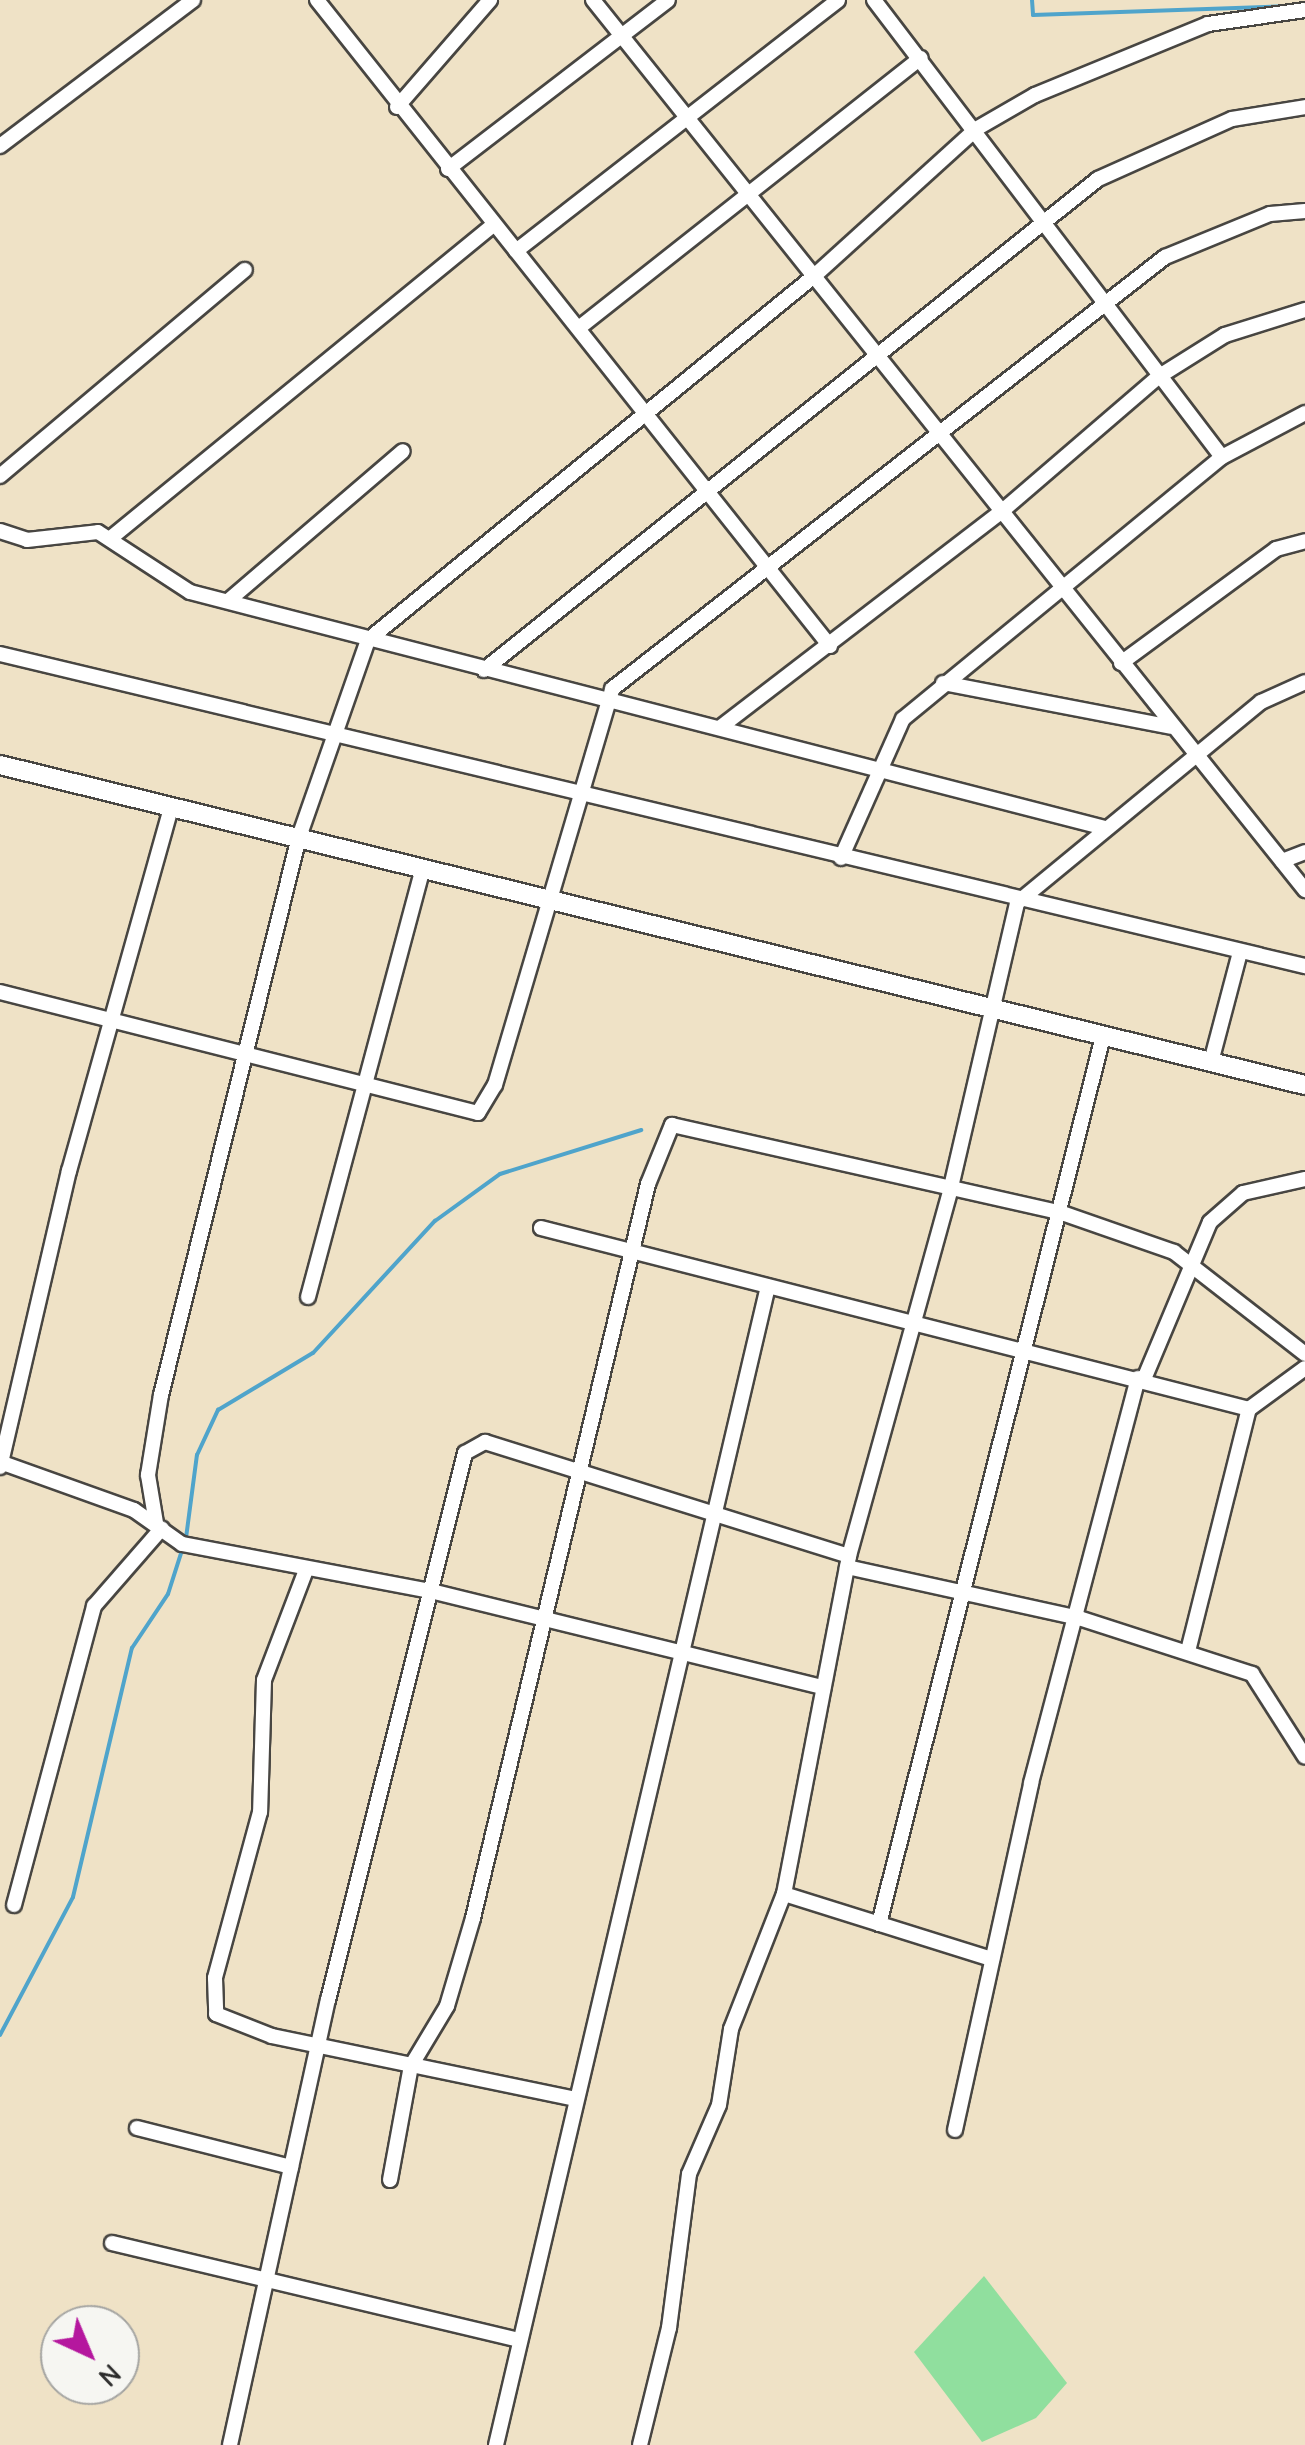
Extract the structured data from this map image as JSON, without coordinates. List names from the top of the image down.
{
  "north": "bottom right"
}
